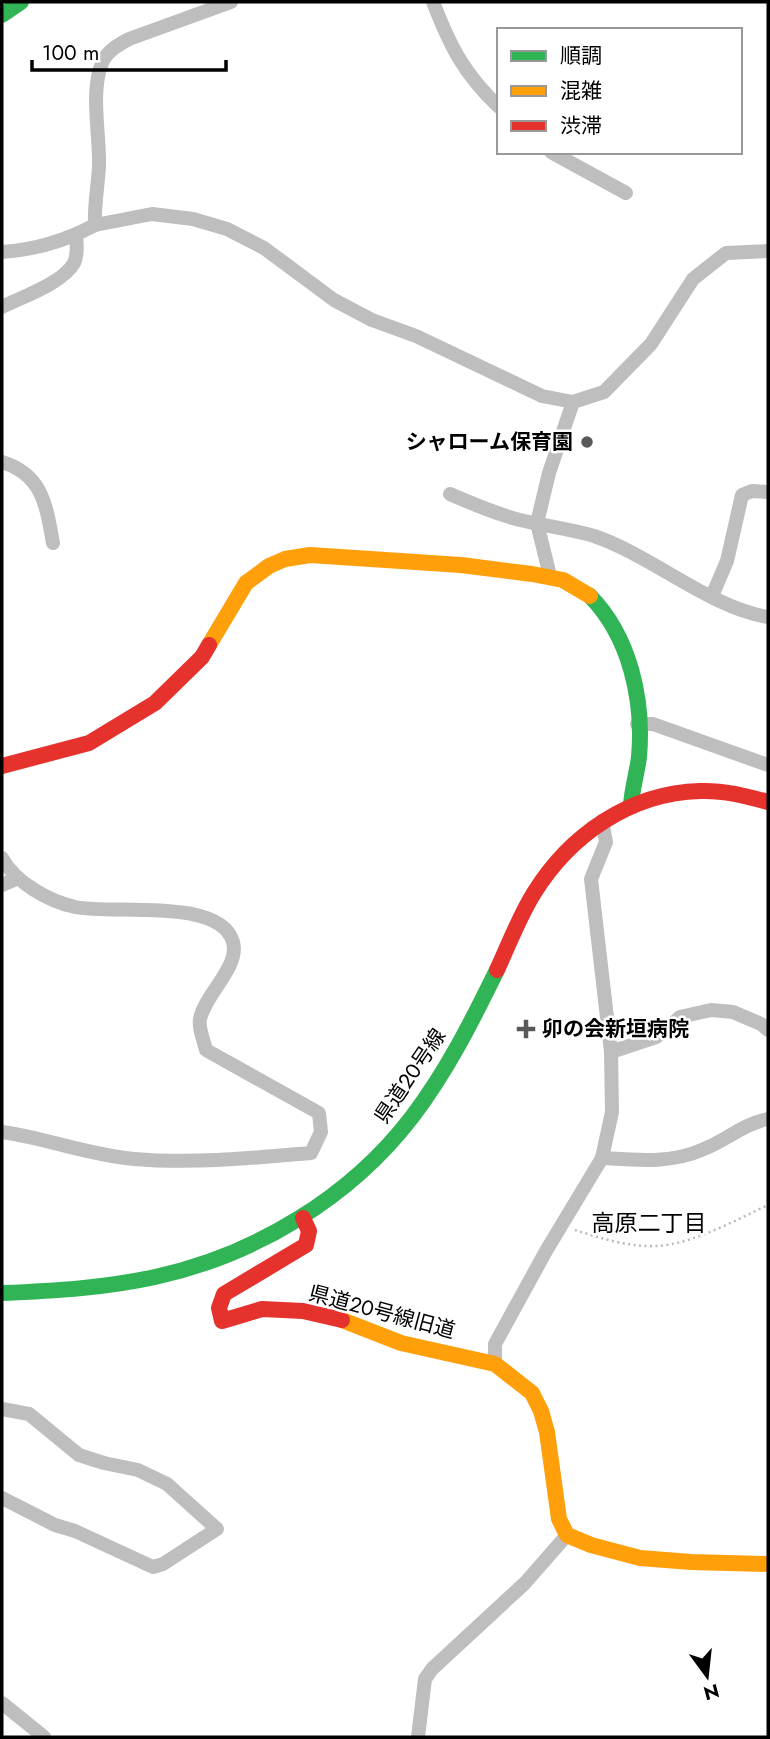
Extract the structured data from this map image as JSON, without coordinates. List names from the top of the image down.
{
  "streets": {
    "main road": ["県道20号線", "県道20号線旧道"]
  },
  "crossings": [
    ["県道20号線", "県道20号線旧道"]
  ],
  "districts": ["高原二丁目"],
  "places": {
    "other": ["シャローム保育園"],
    "health": ["卯の会新垣病院"]
  },
  "legend": ["順調", "混雑", "渋滞"],
  "scale_bar": "100 m",
  "north": "bottom"
}
